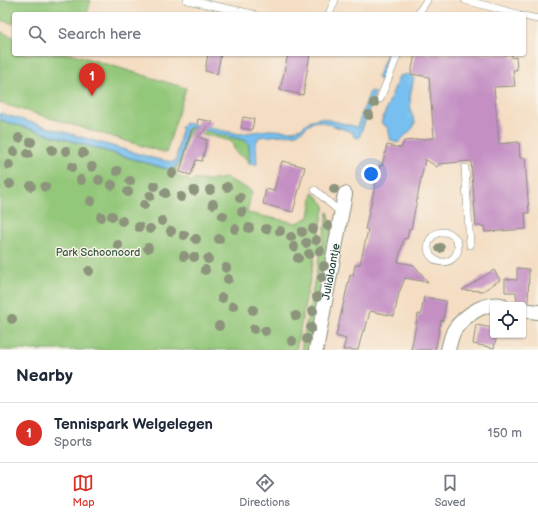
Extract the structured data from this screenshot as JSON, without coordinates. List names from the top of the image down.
{
  "streets": {
    "street": ["Julialaantje"]
  },
  "parks": ["Park Schoonoord"],
  "page": {
    "search": "Search here",
    "pins": "1",
    "heading": "Nearby",
    "list": [
      {
        "mark": "1",
        "name": "Tennispark Welgelegen",
        "note": "Sports",
        "value": "150 m"
      }
    ],
    "nav": ["Map", "Directions", "Saved"]
  }
}
